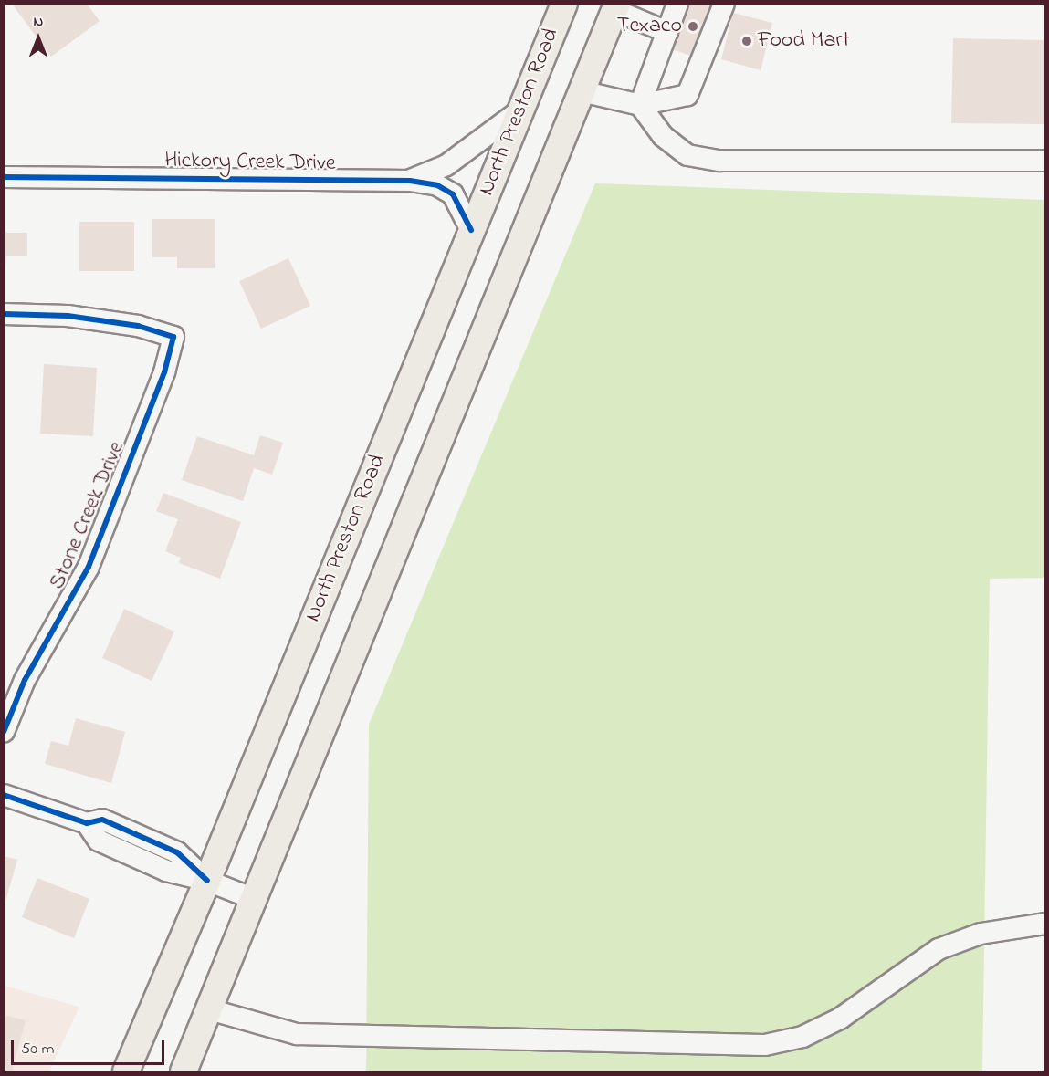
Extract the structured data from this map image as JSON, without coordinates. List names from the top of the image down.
{
  "streets": {
    "main road": ["North Preston Road"],
    "street": ["Hickory Creek Drive", "Stone Creek Drive"]
  },
  "crossings": [
    ["North Preston Road", "Hickory Creek Drive"]
  ],
  "places": ["Texaco", "Food Mart"],
  "scale_bar": "50 m",
  "north": "top"
}
